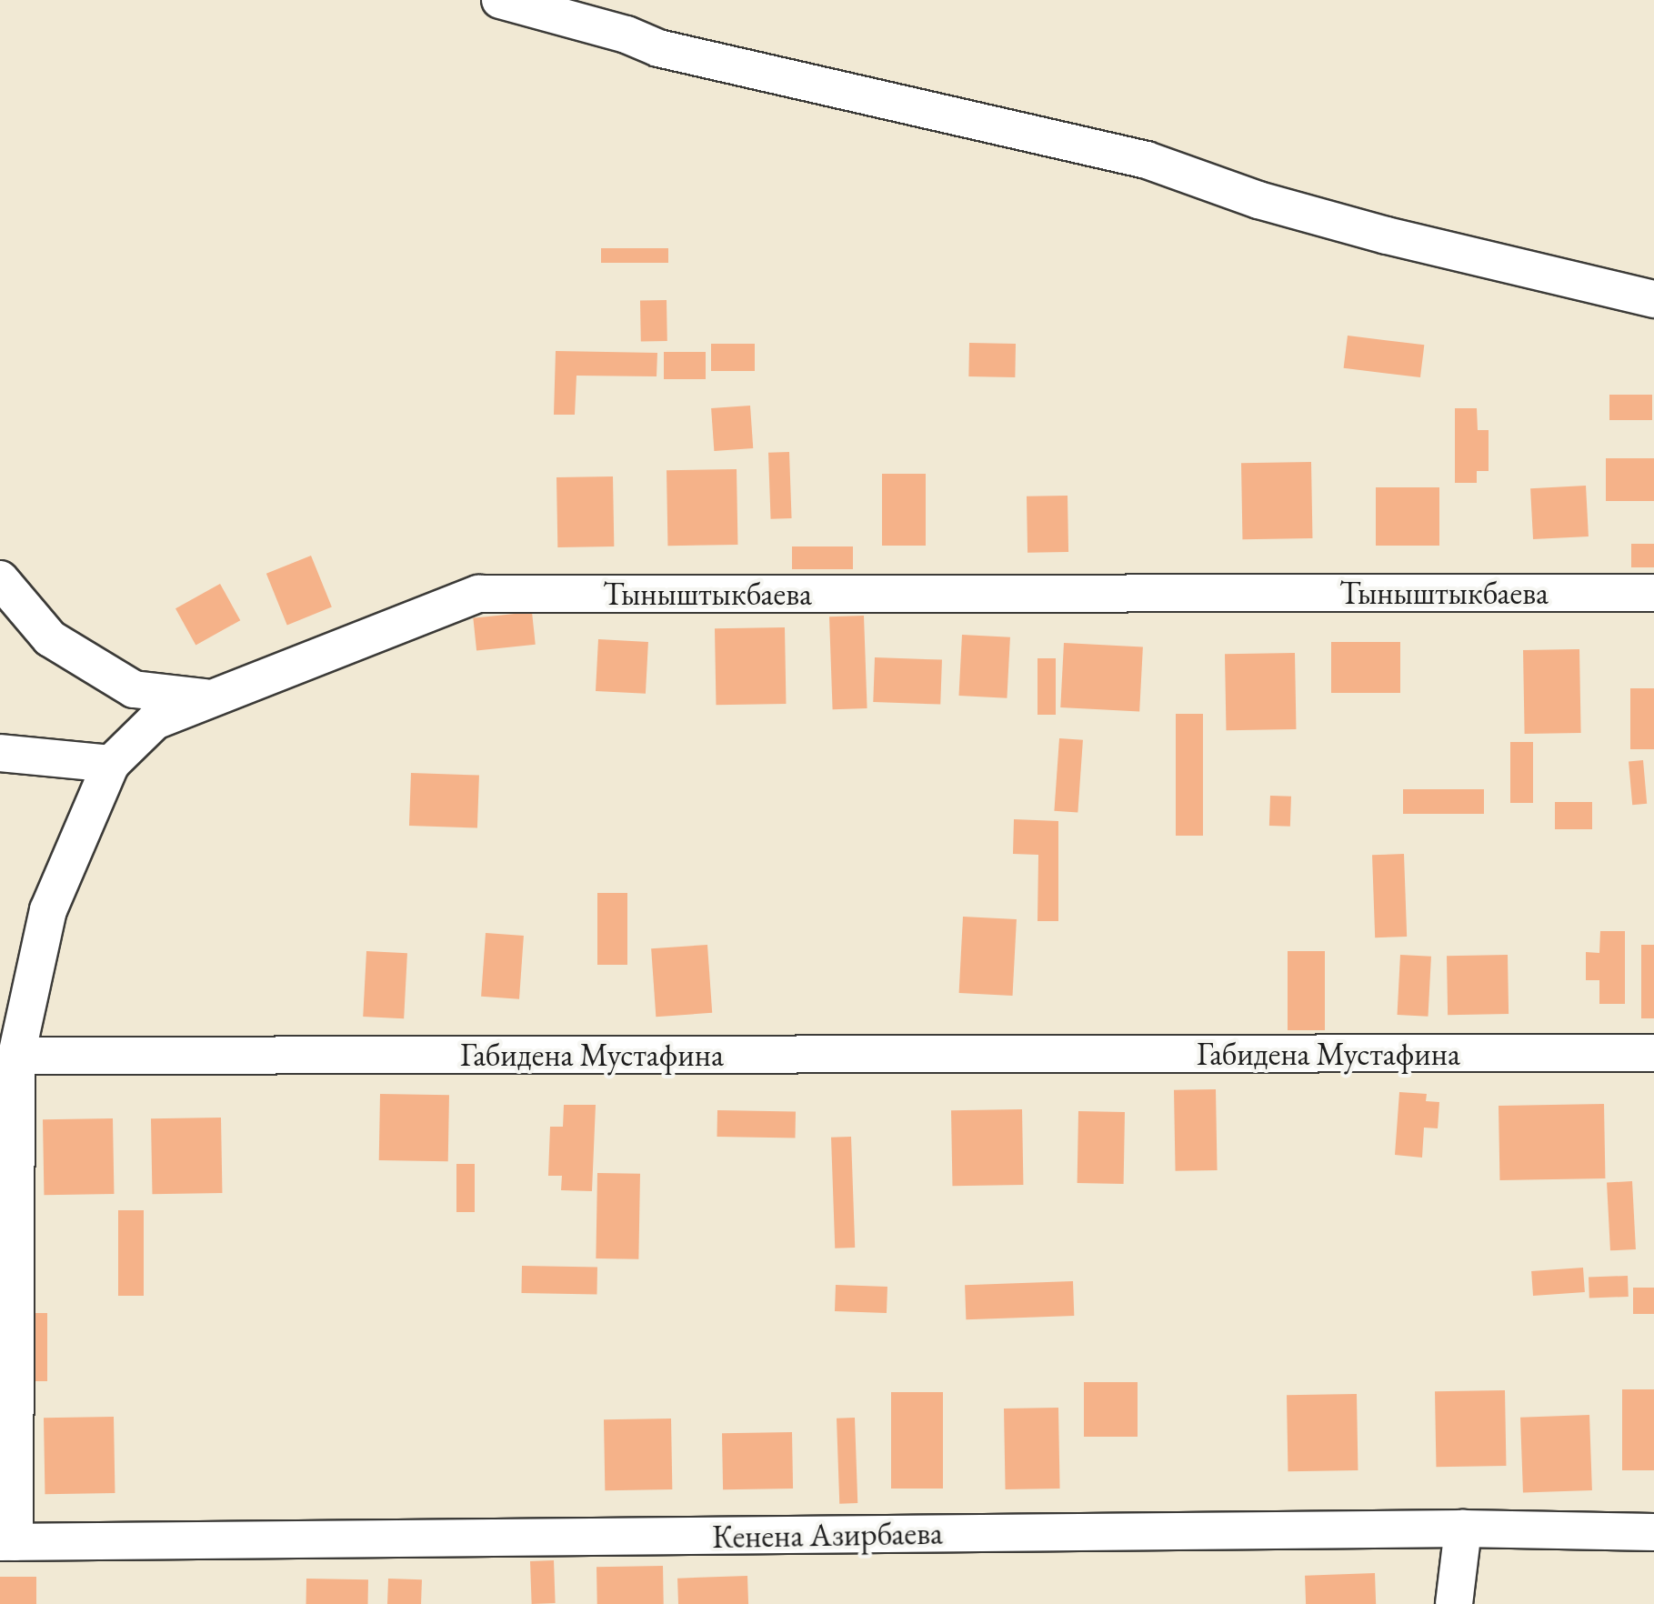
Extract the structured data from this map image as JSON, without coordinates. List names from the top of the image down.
{
  "streets": {
    "street": ["Тыныштыкбаева", "Габидена Мустафина", "Кенена Азирбаева"]
  },
  "crossings": [
    ["Тыныштыкбаева", "Габидена Мустафина"]
  ]
}
